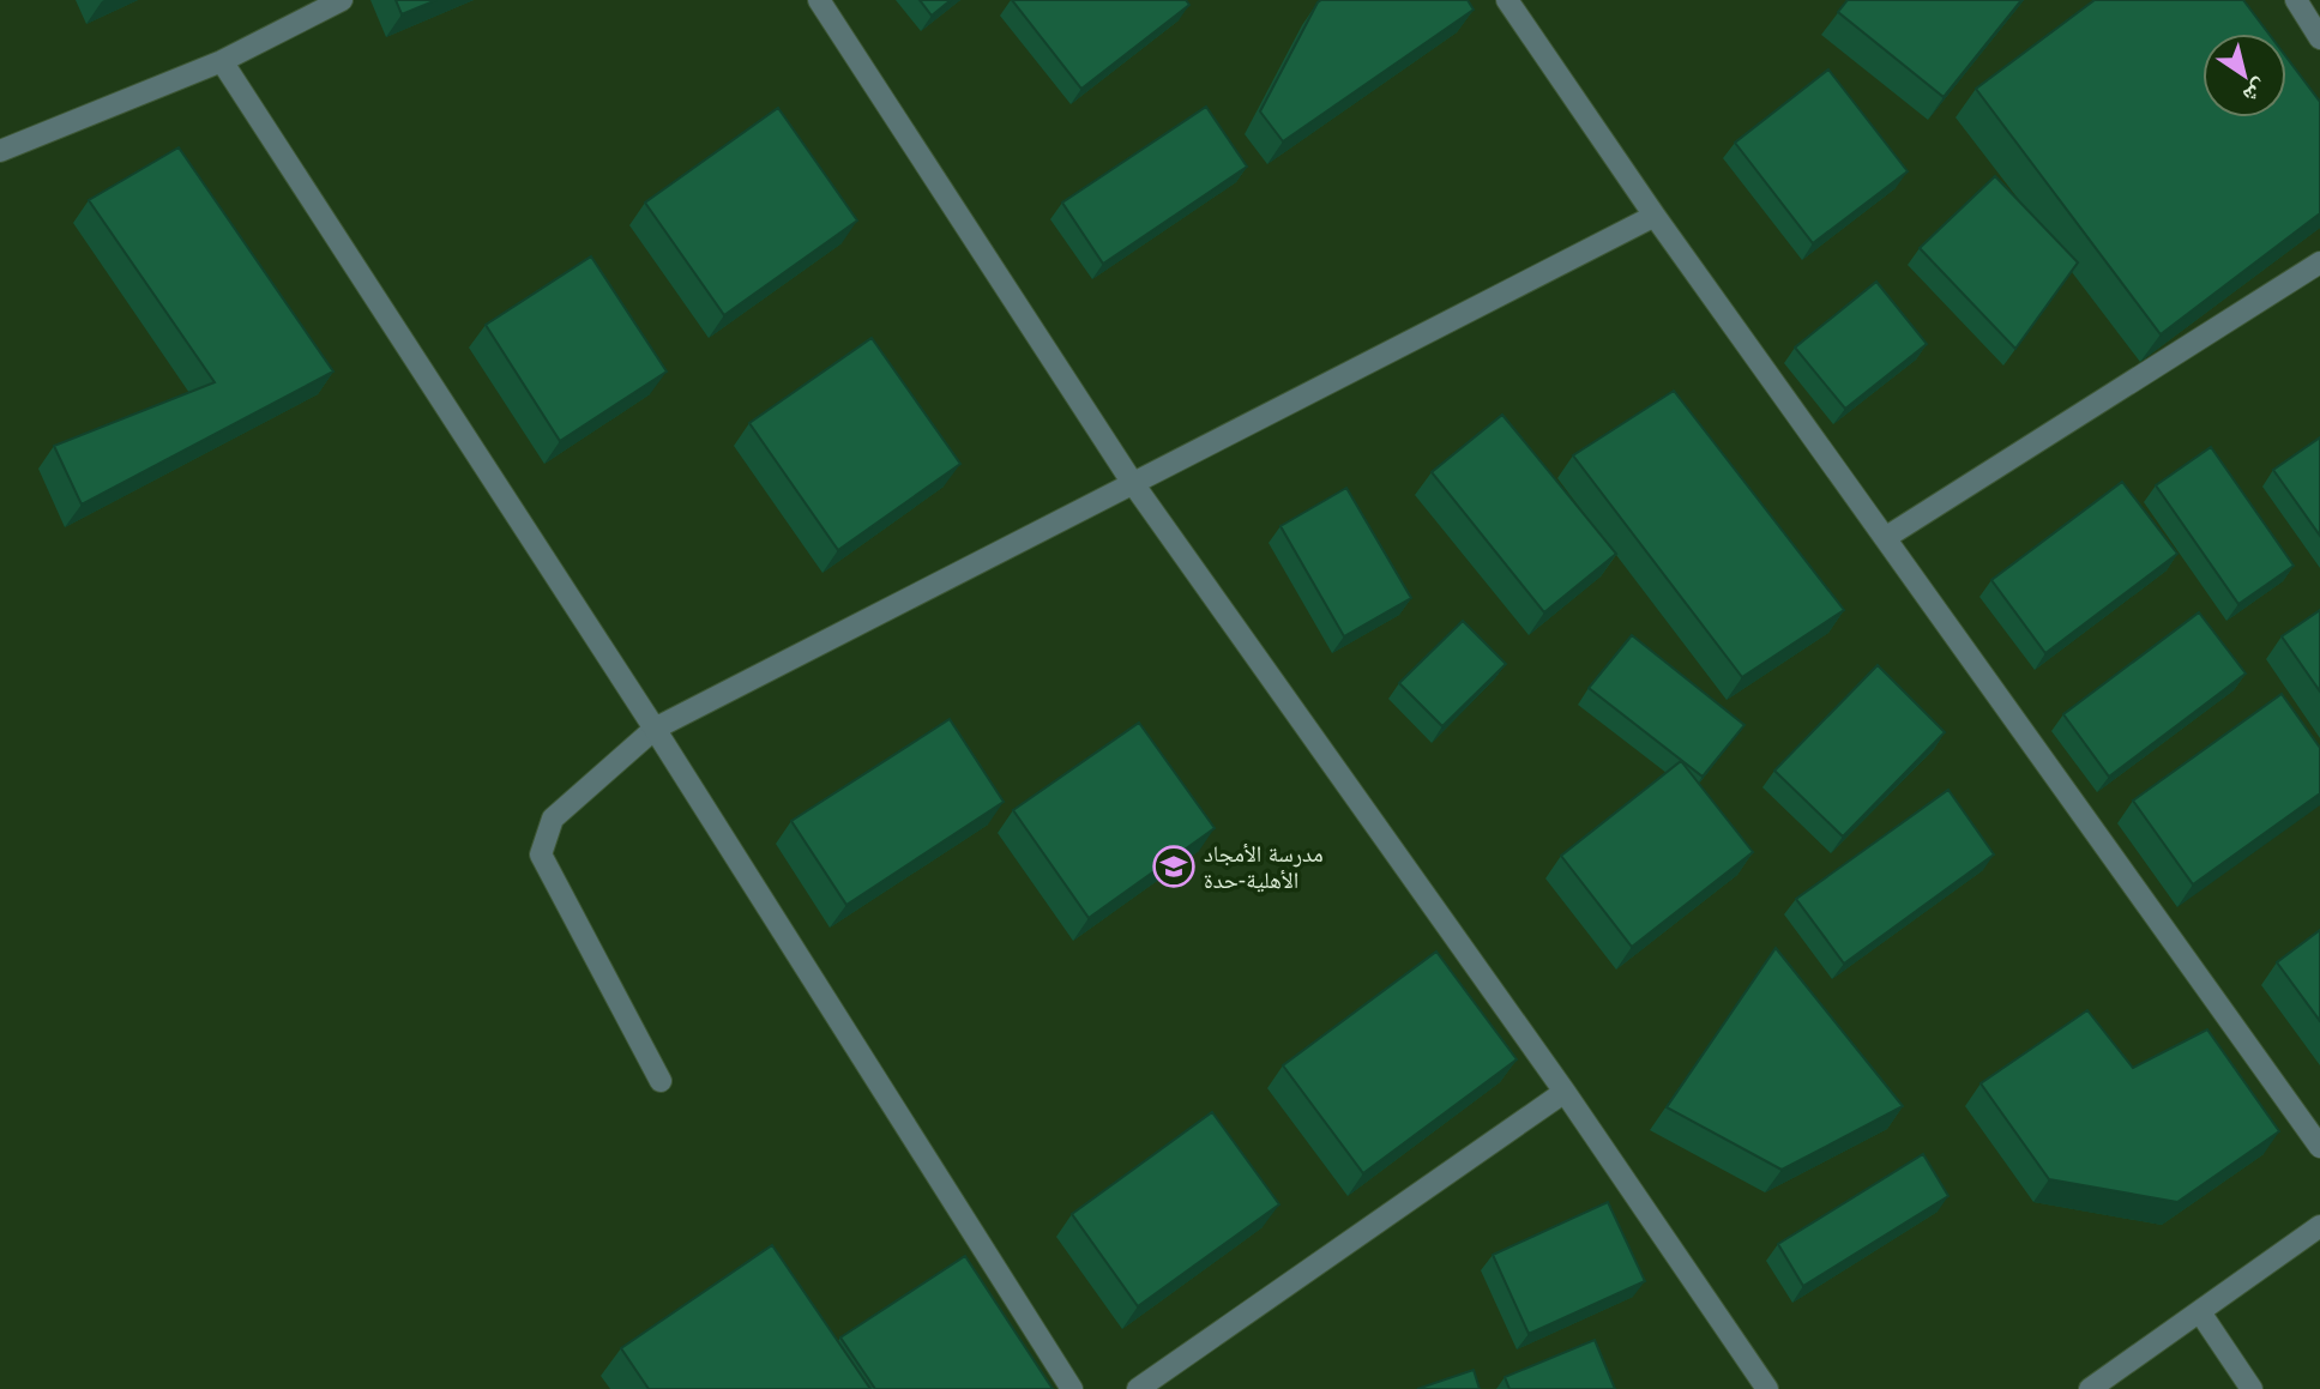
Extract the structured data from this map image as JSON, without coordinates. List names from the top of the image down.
{
  "places": {
    "school or university": ["مدرسة الأمجاد الأهلية-حدة"]
  },
  "north": "bottom right"
}
